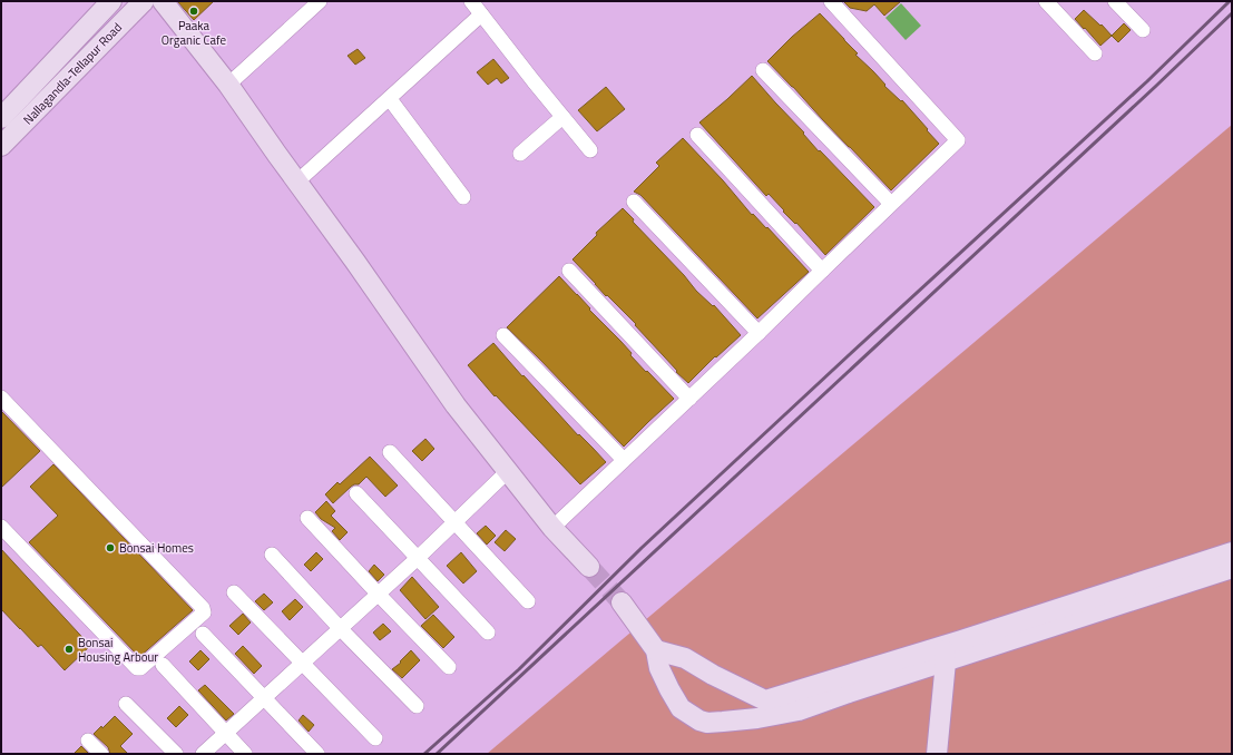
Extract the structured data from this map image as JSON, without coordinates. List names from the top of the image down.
{
  "streets": {
    "street": ["Nallagandla-Tellapur Road"]
  },
  "places": ["Paaka Organic Cafe", "Bonsai Homes", "Bonsai Housing Arbour"]
}
